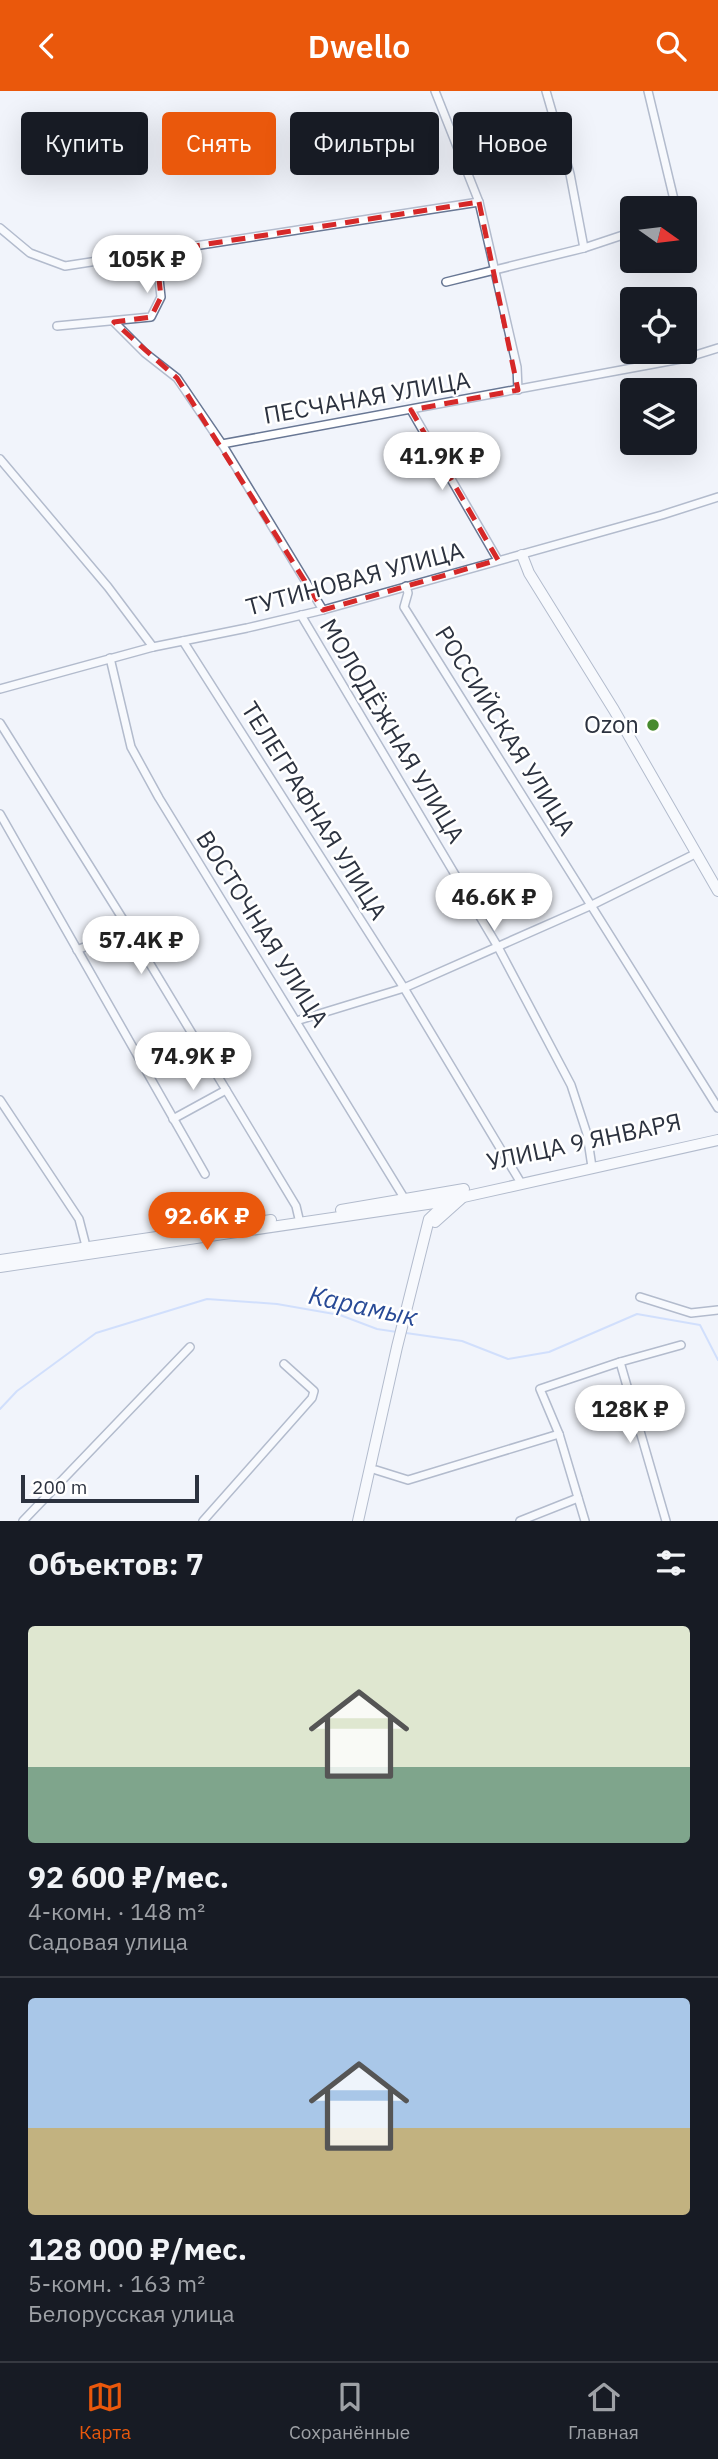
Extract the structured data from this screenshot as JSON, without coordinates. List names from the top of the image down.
{
  "streets": {
    "main road": ["УЛИЦА 9 ЯНВАРЯ"],
    "street": [
      "ПЕСЧАНАЯ УЛИЦА",
      "ТУТИНОВАЯ УЛИЦА",
      "МОЛОДЁЖНАЯ УЛИЦА",
      "РОССИЙСКАЯ УЛИЦА",
      "ТЕЛЕГРАФНАЯ УЛИЦА",
      "ВОСТОЧНАЯ УЛИЦА"
    ]
  },
  "crossings": [
    ["ПЕСЧАНАЯ УЛИЦА", "МОЛОДЁЖНАЯ УЛИЦА"],
    ["ТУТИНОВАЯ УЛИЦА", "МОЛОДЁЖНАЯ УЛИЦА"],
    ["ТУТИНОВАЯ УЛИЦА", "РОССИЙСКАЯ УЛИЦА"],
    ["ТУТИНОВАЯ УЛИЦА", "ТЕЛЕГРАФНАЯ УЛИЦА"],
    ["ТУТИНОВАЯ УЛИЦА", "ВОСТОЧНАЯ УЛИЦА"],
    ["МОЛОДЁЖНАЯ УЛИЦА", "УЛИЦА 9 ЯНВАРЯ"],
    ["ТЕЛЕГРАФНАЯ УЛИЦА", "УЛИЦА 9 ЯНВАРЯ"]
  ],
  "water": ["Карамык"],
  "places": ["Ozon"],
  "scale_bar": "200 m",
  "north": "right",
  "page": {
    "header": "Dwello",
    "chip": [
      "Купить",
      "Снять",
      "Фильтры",
      "Новое"
    ],
    "price": [
      "105K ₽",
      "41.9K ₽",
      "46.6K ₽",
      "57.4K ₽",
      "74.9K ₽",
      "92.6K ₽",
      "128K ₽"
    ],
    "scale": "200 m",
    "heading": "Объектов: 7",
    "list": [
      {
        "name": "92 600 ₽/мес.",
        "note": "4-комн. · 148 m² · Садовая улица"
      },
      {
        "name": "128 000 ₽/мес.",
        "note": "5-комн. · 163 m² · Белорусская улица"
      }
    ],
    "tabs": ["Карта", "Сохранённые", "Главная"]
  }
}
